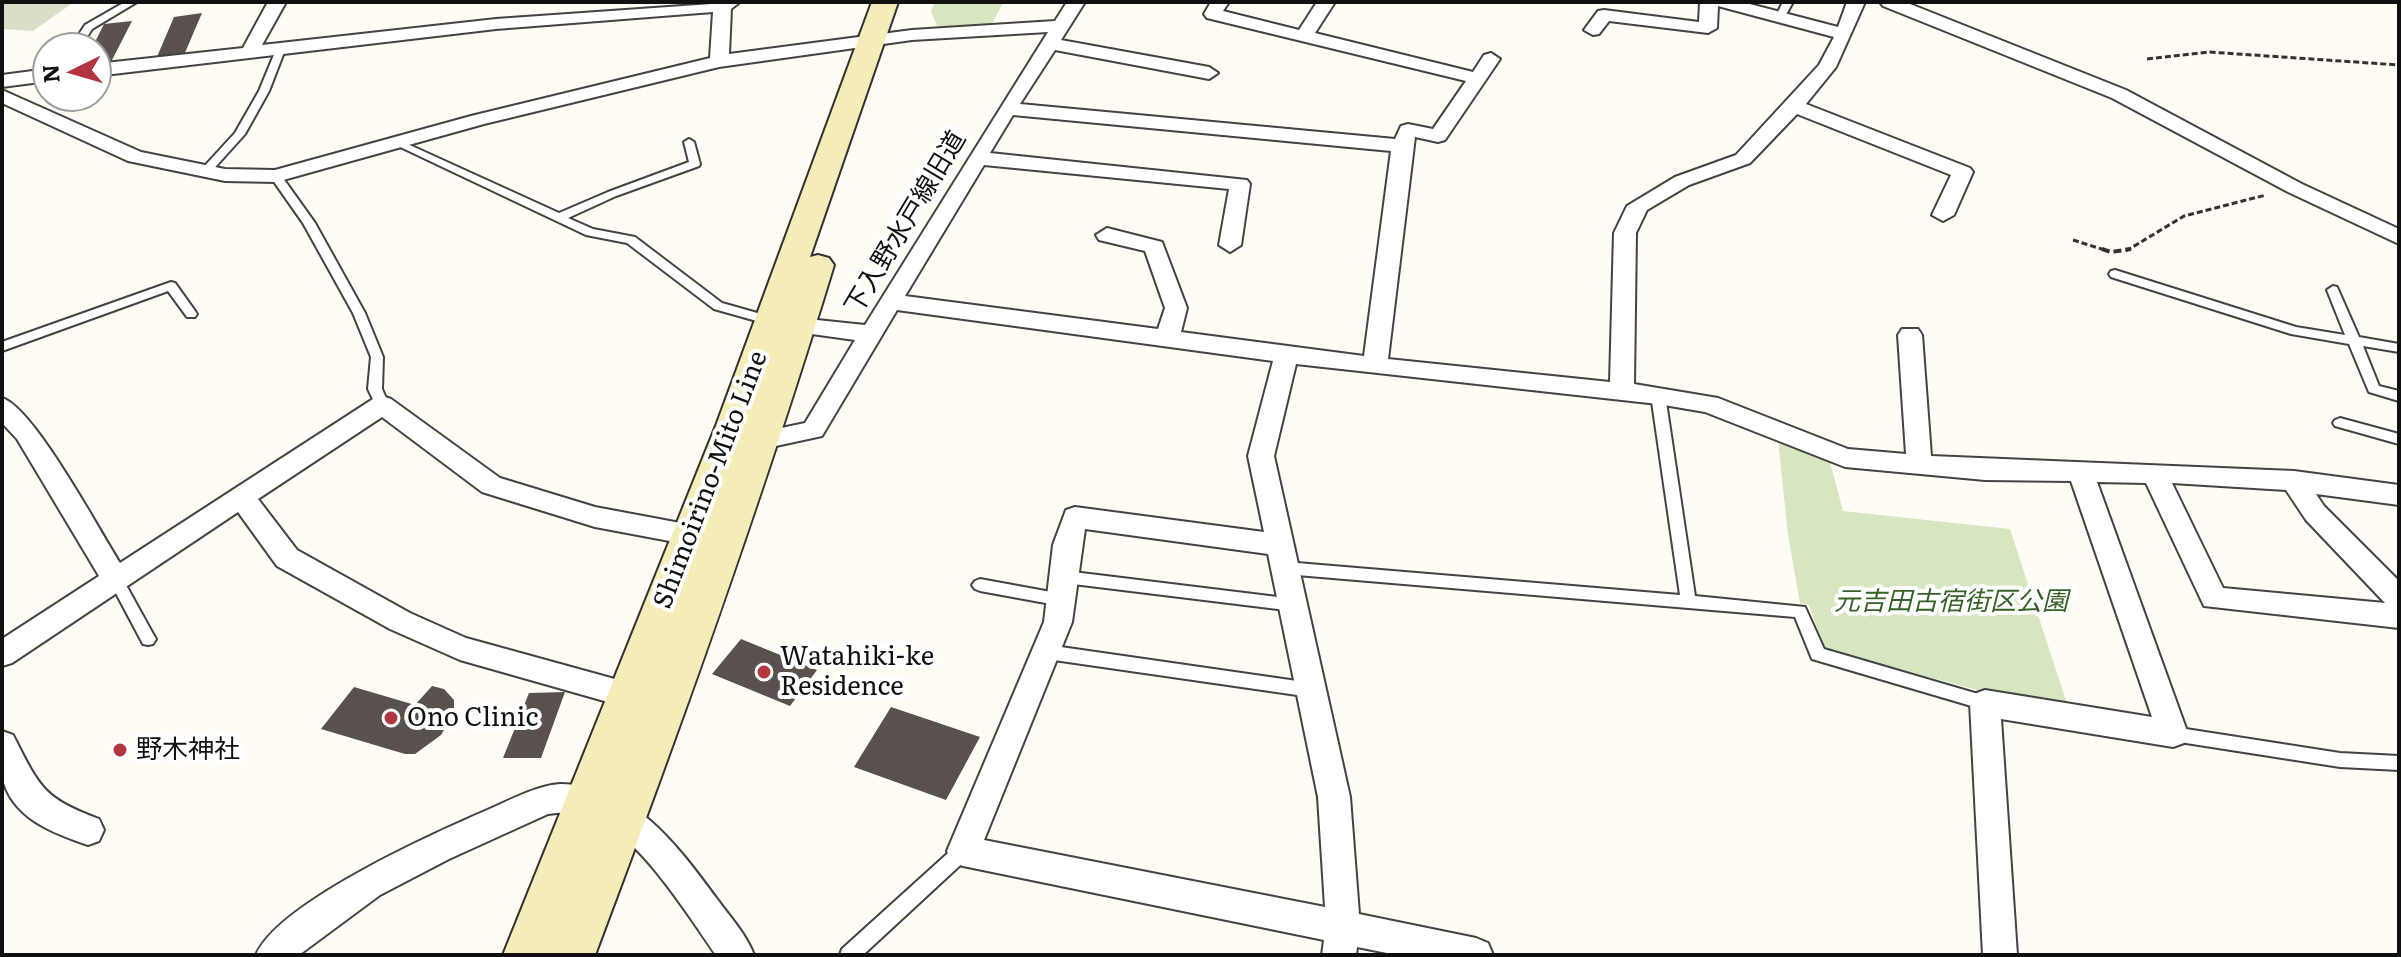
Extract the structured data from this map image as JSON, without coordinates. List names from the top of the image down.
{
  "streets": {
    "main road": ["Shimoirino-Mito Line"],
    "street": ["下入野水戸線旧道"]
  },
  "crossings": [
    ["下入野水戸線旧道", "Shimoirino-Mito Line"]
  ],
  "parks": ["元吉田古宿街区公園"],
  "places": ["Watahiki-ke Residence", "Ono Clinic", "野木神社"],
  "north": "left"
}
